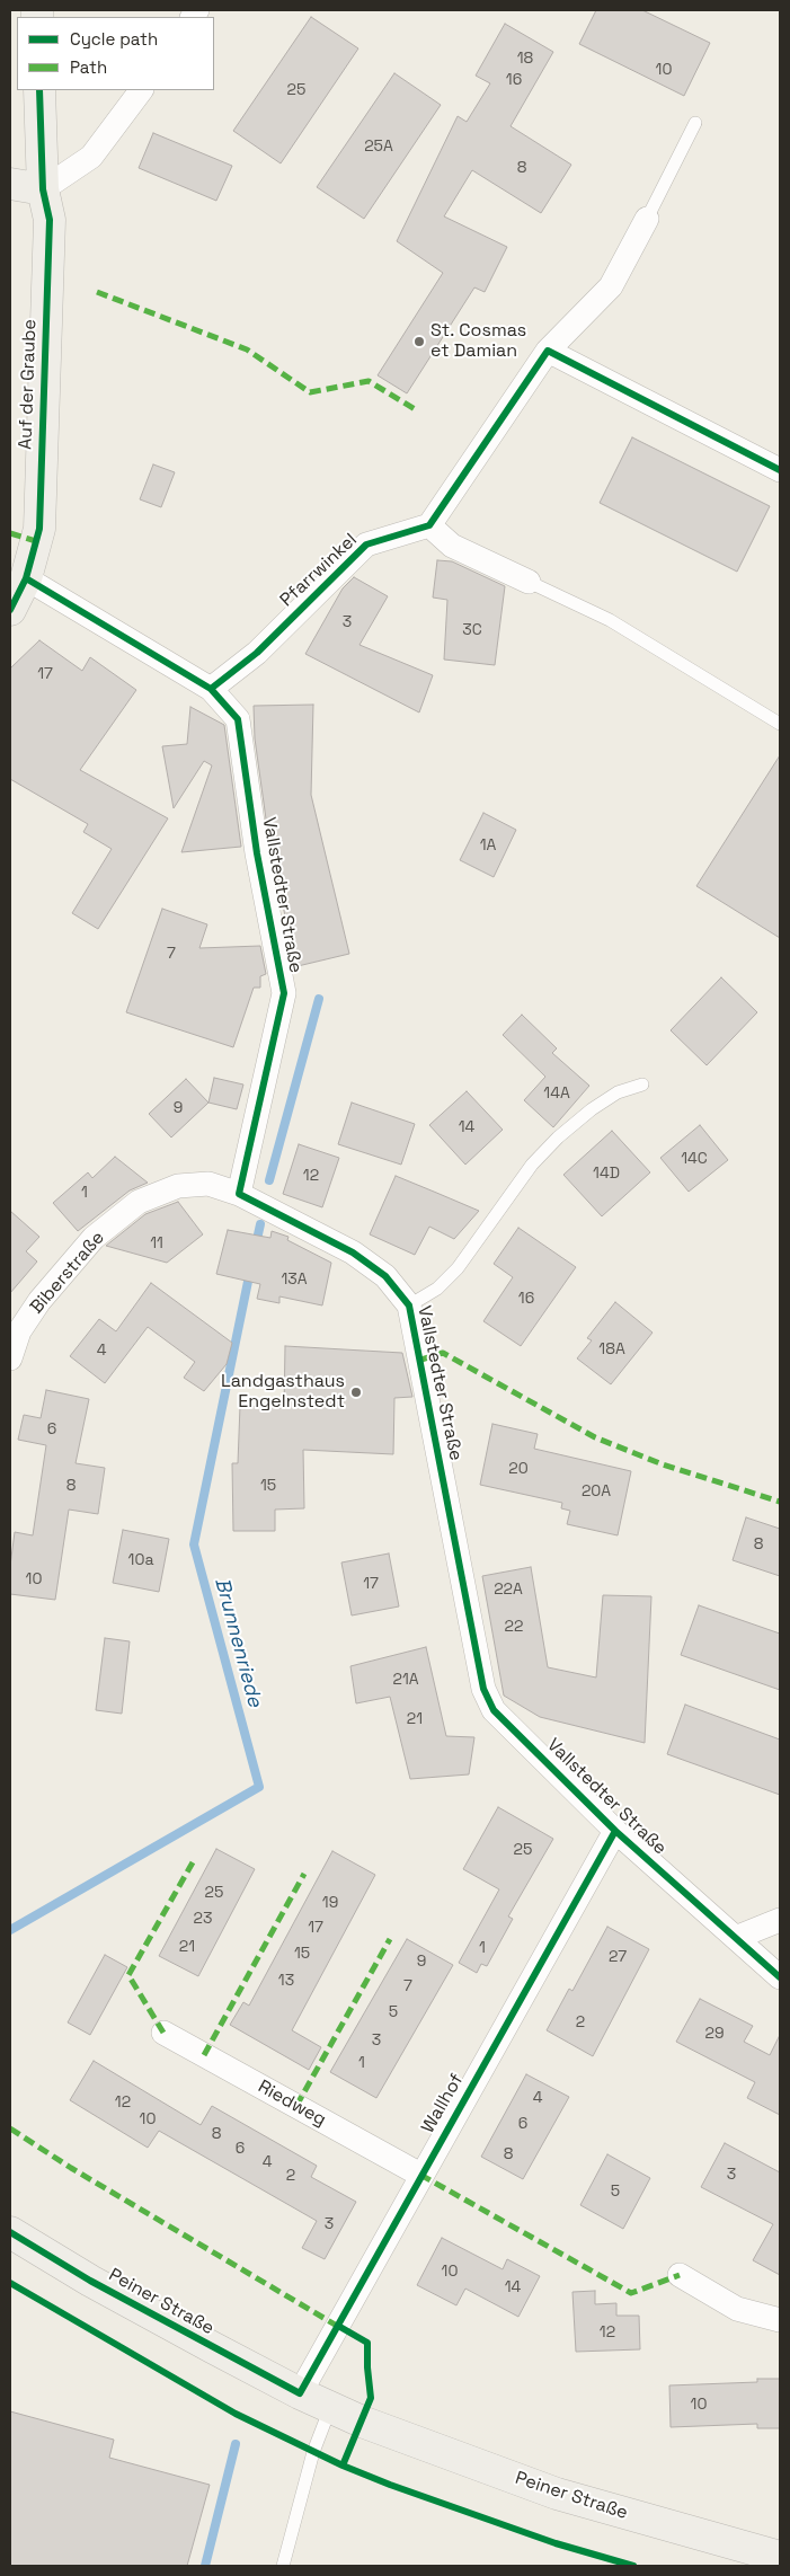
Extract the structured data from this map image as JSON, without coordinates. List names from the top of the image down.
{
  "streets": {
    "main road": ["Auf der Graube", "Peiner Straße"],
    "street": [
      "Pfarrwinkel",
      "Vallstedter Straße",
      "Biberstraße",
      "Riedweg",
      "Wallhof"
    ]
  },
  "crossings": [
    ["Auf der Graube", "Vallstedter Straße"],
    ["Pfarrwinkel", "Vallstedter Straße"],
    ["Vallstedter Straße", "Biberstraße"],
    ["Vallstedter Straße", "Wallhof"],
    ["Riedweg", "Wallhof"],
    ["Wallhof", "Peiner Straße"]
  ],
  "water": ["Brunnenriede"],
  "places": ["St. Cosmas et Damian", "Landgasthaus Engelnstedt"],
  "house_numbers": [
    "18",
    "10",
    "16",
    "25",
    "25A",
    "8",
    "3",
    "3C",
    "17",
    "1A",
    "7",
    "14A",
    "9",
    "14",
    "14C",
    "14D",
    "12",
    "1",
    "11",
    "13A",
    "16",
    "18A",
    "4",
    "6",
    "20",
    "8",
    "15",
    "20A",
    "8",
    "10a",
    "10",
    "17",
    "22A",
    "22",
    "21A",
    "21",
    "25",
    "25",
    "19",
    "23",
    "17",
    "21",
    "1",
    "15",
    "27",
    "9",
    "13",
    "7",
    "5",
    "2",
    "29",
    "3",
    "1",
    "4",
    "12",
    "10",
    "6",
    "8",
    "6",
    "8",
    "4",
    "3",
    "2",
    "5",
    "3",
    "10",
    "14",
    "12",
    "10"
  ],
  "legend": ["Cycle path", "Path"]
}
